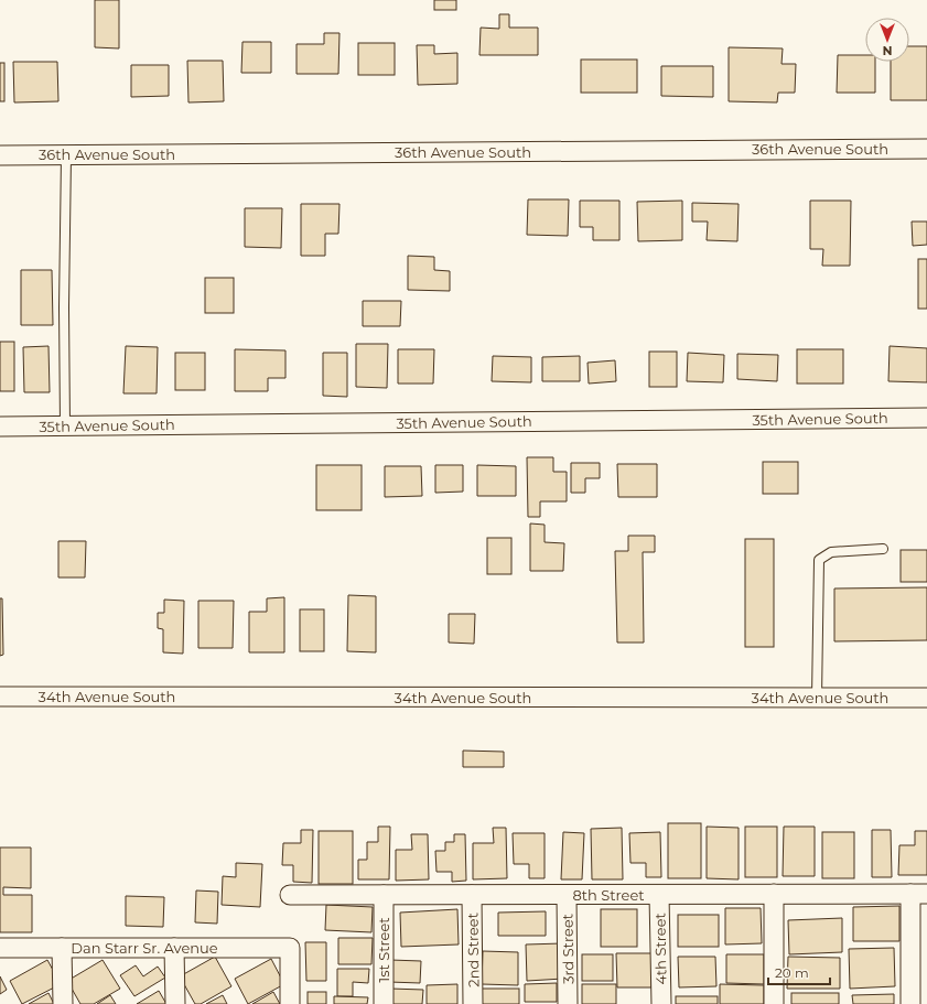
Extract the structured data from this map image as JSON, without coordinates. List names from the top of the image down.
{
  "streets": {
    "street": [
      "36th Avenue South",
      "35th Avenue South",
      "34th Avenue South",
      "8th Street",
      "Dan Starr Sr. Avenue",
      "3rd Street",
      "4th Street",
      "1st Street",
      "2nd Street"
    ]
  },
  "crossings": [
    ["8th Street", "3rd Street"],
    ["8th Street", "4th Street"],
    ["8th Street", "1st Street"],
    ["8th Street", "2nd Street"]
  ],
  "scale_bar": "20 m",
  "north": "bottom"
}
